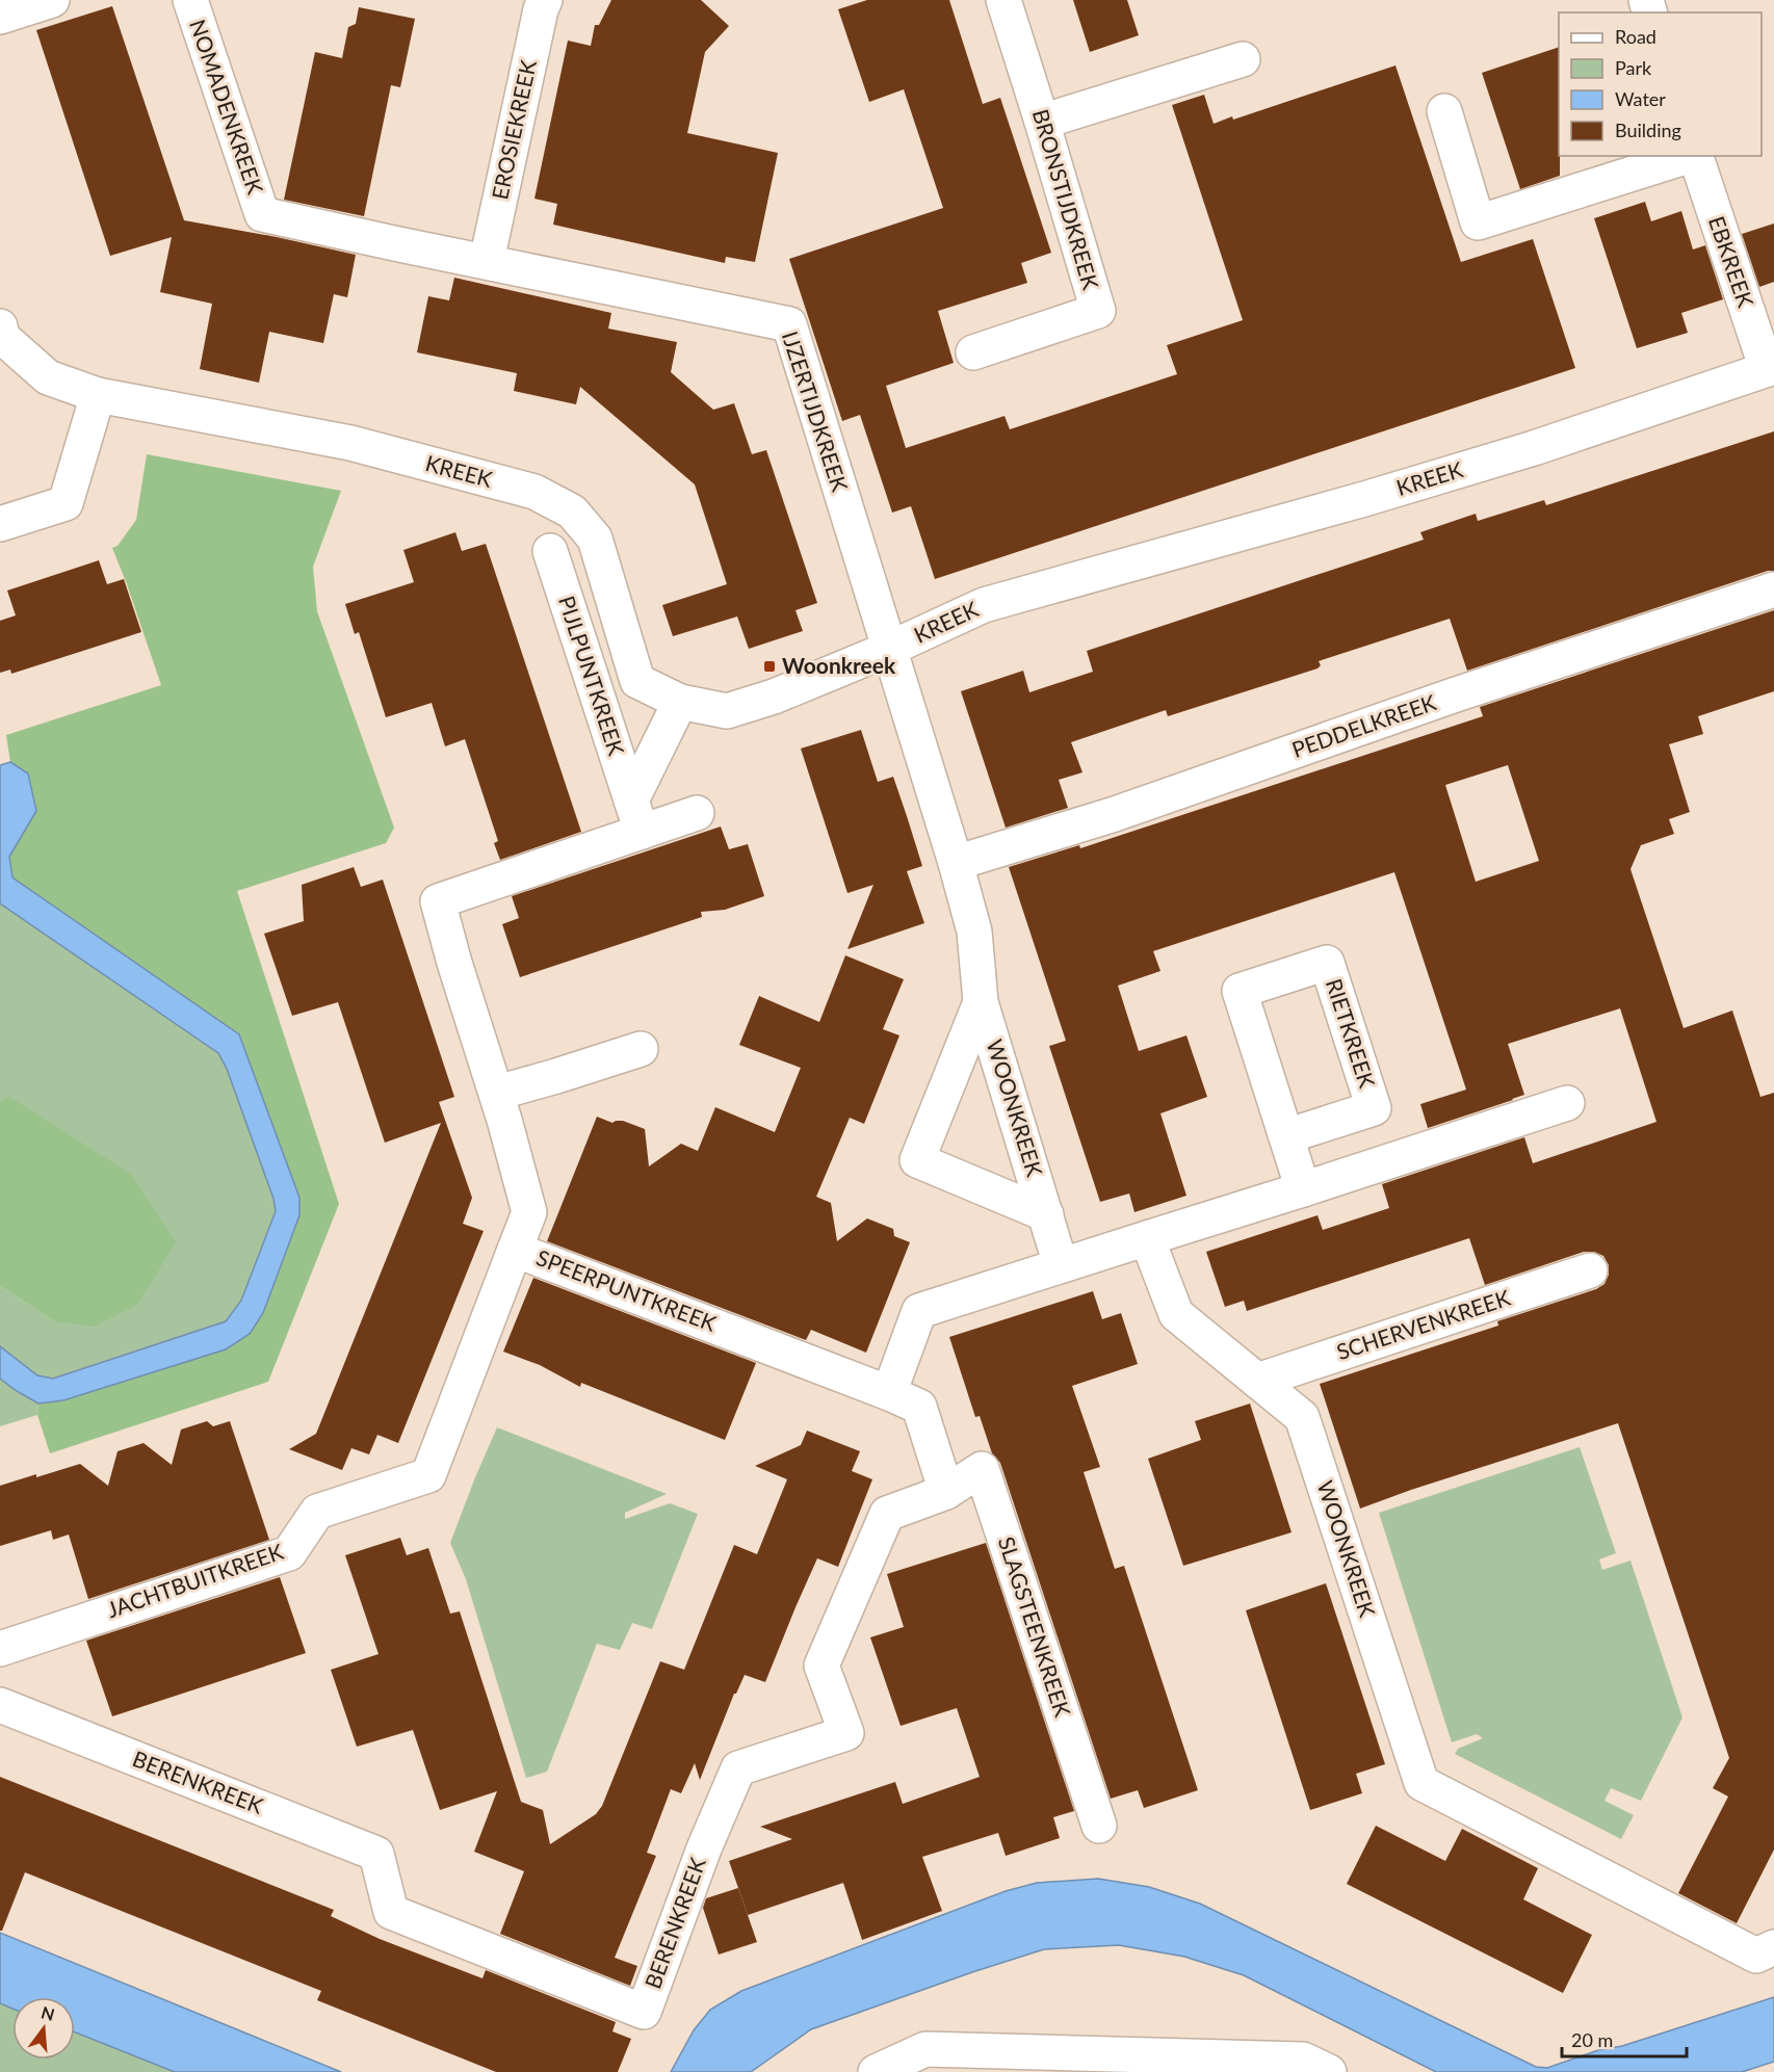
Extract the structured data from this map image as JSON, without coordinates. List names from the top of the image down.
{
  "streets": {
    "street": [
      "NOMADENKREEK",
      "EROSIEKREEK",
      "BRONSTIJDKREEK",
      "EBKREEK",
      "IJZERTIJDKREEK",
      "KREEK",
      "PIJLPUNTKREEK",
      "PEDDELKREEK",
      "RIETKREEK",
      "WOONKREEK",
      "SPEERPUNTKREEK",
      "SCHERVENKREEK",
      "JACHTBUITKREEK",
      "SLAGSTEENKREEK",
      "BERENKREEK"
    ]
  },
  "crossings": [
    ["NOMADENKREEK", "EROSIEKREEK"],
    ["NOMADENKREEK", "IJZERTIJDKREEK"],
    ["EROSIEKREEK", "IJZERTIJDKREEK"],
    ["EBKREEK", "KREEK"],
    ["IJZERTIJDKREEK", "KREEK"],
    ["IJZERTIJDKREEK", "WOONKREEK"],
    ["KREEK", "PIJLPUNTKREEK"],
    ["KREEK", "WOONKREEK"],
    ["PIJLPUNTKREEK", "SPEERPUNTKREEK"],
    ["PEDDELKREEK", "WOONKREEK"],
    ["WOONKREEK", "SCHERVENKREEK"],
    ["SPEERPUNTKREEK", "JACHTBUITKREEK"],
    ["SLAGSTEENKREEK", "BERENKREEK"]
  ],
  "places": {
    "transit": ["Woonkreek"]
  },
  "legend": [
    "Road",
    "Park",
    "Water",
    "Building"
  ],
  "scale_bar": "20 m",
  "north": "top"
}
